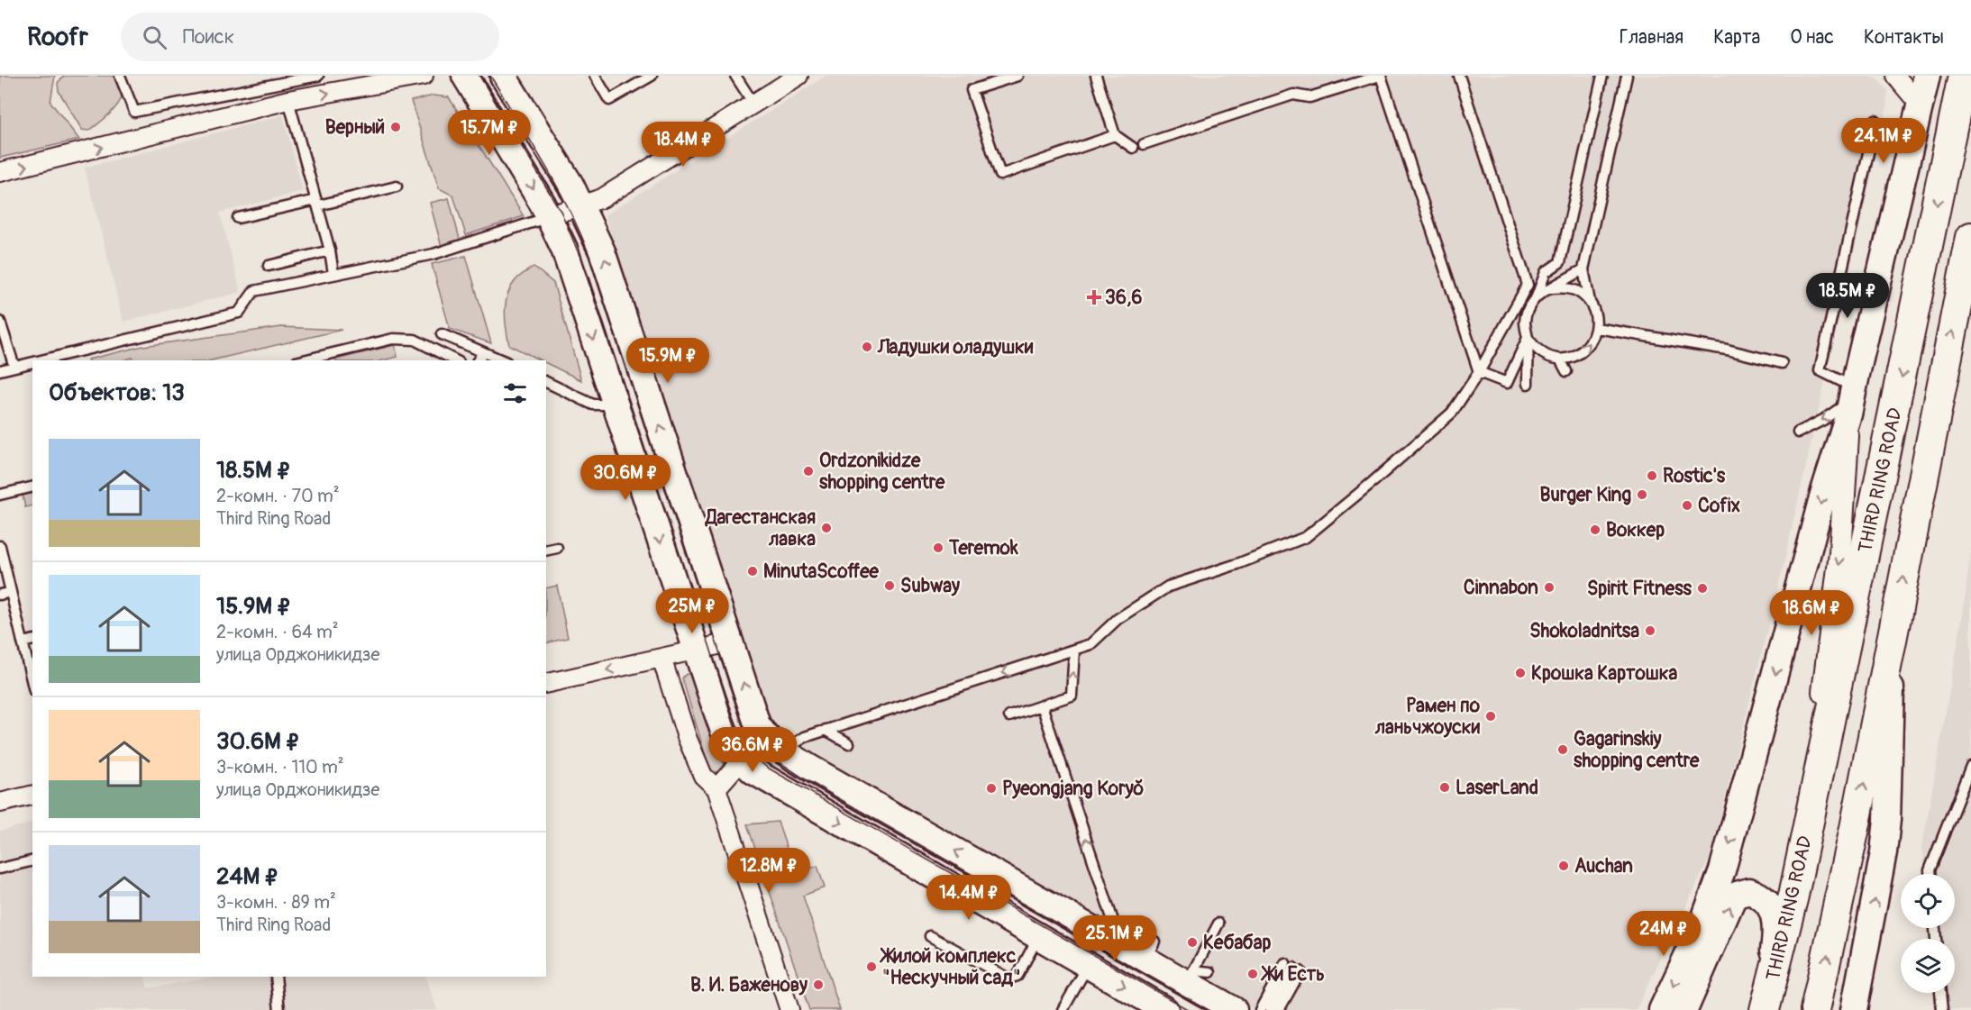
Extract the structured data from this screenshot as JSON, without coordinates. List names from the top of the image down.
{
  "streets": {
    "main road": ["THIRD RING ROAD"]
  },
  "places": {
    "other": [
      "Верный",
      "Ладушки оладушки",
      "Ordzonikidze shopping centre",
      "Rostic's",
      "Burger King",
      "Cofix",
      "Дагестанская лавка",
      "Воккер",
      "Teremok",
      "MinutaScoffee",
      "Subway",
      "Cinnabon",
      "Spirit Fitness",
      "Shokoladnitsa",
      "Крошка Картошка",
      "Рамен по ланьчжоуски",
      "Gagarinskiy shopping centre",
      "LaserLand",
      "Pyeongjang Koryŏ",
      "Auchan",
      "Кебабар",
      "Жилой комплекс \"Нескучный сад\"",
      "Жи Есть",
      "В. И. Баженову"
    ],
    "health": ["36,6"]
  },
  "page": {
    "header": "Roofr",
    "search": "Поиск",
    "nav": [
      "Главная",
      "Карта",
      "О нас",
      "Контакты"
    ],
    "price": [
      "15.7M ₽",
      "24.1M ₽",
      "18.4M ₽",
      "18.5M ₽",
      "15.9M ₽",
      "30.6M ₽",
      "25M ₽",
      "18.6M ₽",
      "36.6M ₽",
      "12.8M ₽",
      "14.4M ₽",
      "24M ₽",
      "25.1M ₽"
    ],
    "heading": "Объектов: 13",
    "list": [
      {
        "name": "18.5M ₽",
        "note": "2-комн. · 70 m² · Third Ring Road"
      },
      {
        "name": "15.9M ₽",
        "note": "2-комн. · 64 m² · улица Орджоникидзе"
      },
      {
        "name": "30.6M ₽",
        "note": "3-комн. · 110 m² · улица Орджоникидзе"
      },
      {
        "name": "24M ₽",
        "note": "3-комн. · 89 m² · Third Ring Road"
      }
    ]
  }
}
